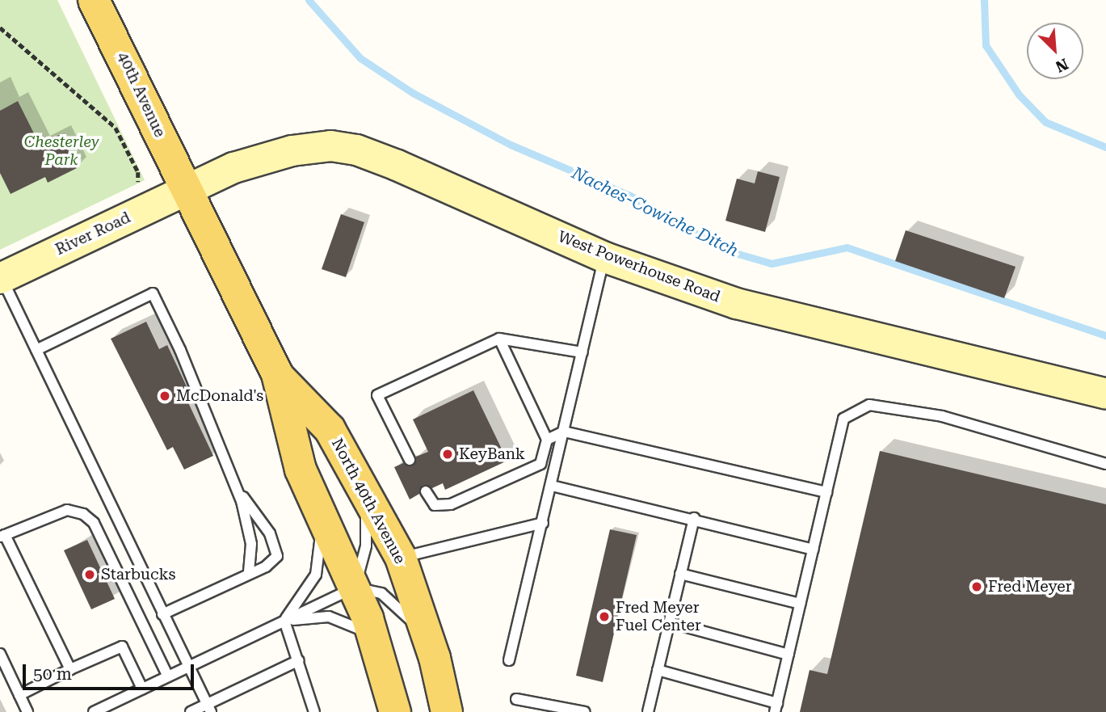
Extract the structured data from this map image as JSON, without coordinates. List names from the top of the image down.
{
  "streets": {
    "main road": [
      "40th Avenue",
      "River Road",
      "West Powerhouse Road",
      "North 40th Avenue"
    ]
  },
  "crossings": [
    ["40th Avenue", "River Road"],
    ["40th Avenue", "West Powerhouse Road"],
    ["40th Avenue", "North 40th Avenue"],
    ["River Road", "West Powerhouse Road"],
    ["River Road", "North 40th Avenue"],
    ["West Powerhouse Road", "North 40th Avenue"]
  ],
  "water": ["Naches-Cowiche Ditch"],
  "parks": ["Chesterley Park"],
  "places": [
    "McDonald's",
    "KeyBank",
    "Starbucks",
    "Fred Meyer",
    "Fred Meyer Fuel Center"
  ],
  "scale_bar": "50 m",
  "north": "bottom right"
}
